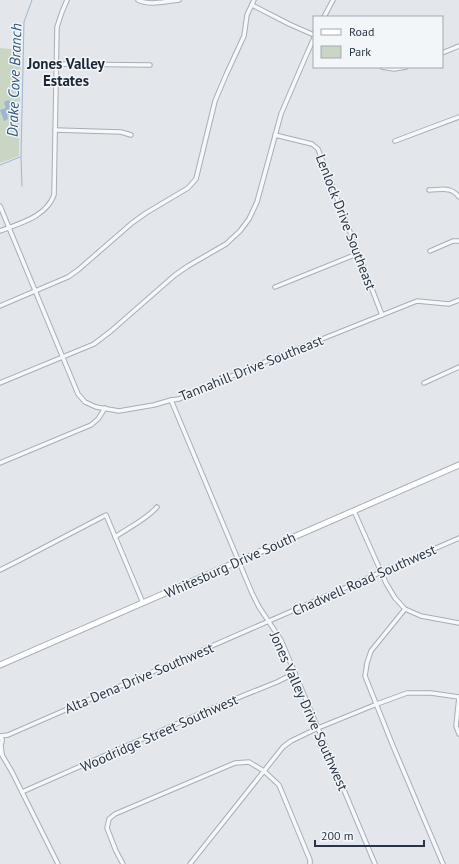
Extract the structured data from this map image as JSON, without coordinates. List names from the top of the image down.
{
  "streets": {
    "main road": ["Whitesburg Drive South"],
    "street": [
      "Lenlock Drive Southeast",
      "Tannahill Drive Southeast",
      "Chadwell Road Southwest",
      "Alta Dena Drive Southwest",
      "Jones Valley Drive Southwest",
      "Woodridge Street Southwest"
    ]
  },
  "crossings": [
    ["Lenlock Drive Southeast", "Tannahill Drive Southeast"],
    ["Tannahill Drive Southeast", "Jones Valley Drive Southwest"],
    ["Whitesburg Drive South", "Jones Valley Drive Southwest"],
    ["Chadwell Road Southwest", "Alta Dena Drive Southwest"],
    ["Chadwell Road Southwest", "Jones Valley Drive Southwest"],
    ["Alta Dena Drive Southwest", "Jones Valley Drive Southwest"],
    ["Jones Valley Drive Southwest", "Woodridge Street Southwest"]
  ],
  "districts": ["Jones Valley Estates"],
  "water": ["Drake Cove Branch"],
  "legend": ["Road", "Park"],
  "scale_bar": "200 m"
}
